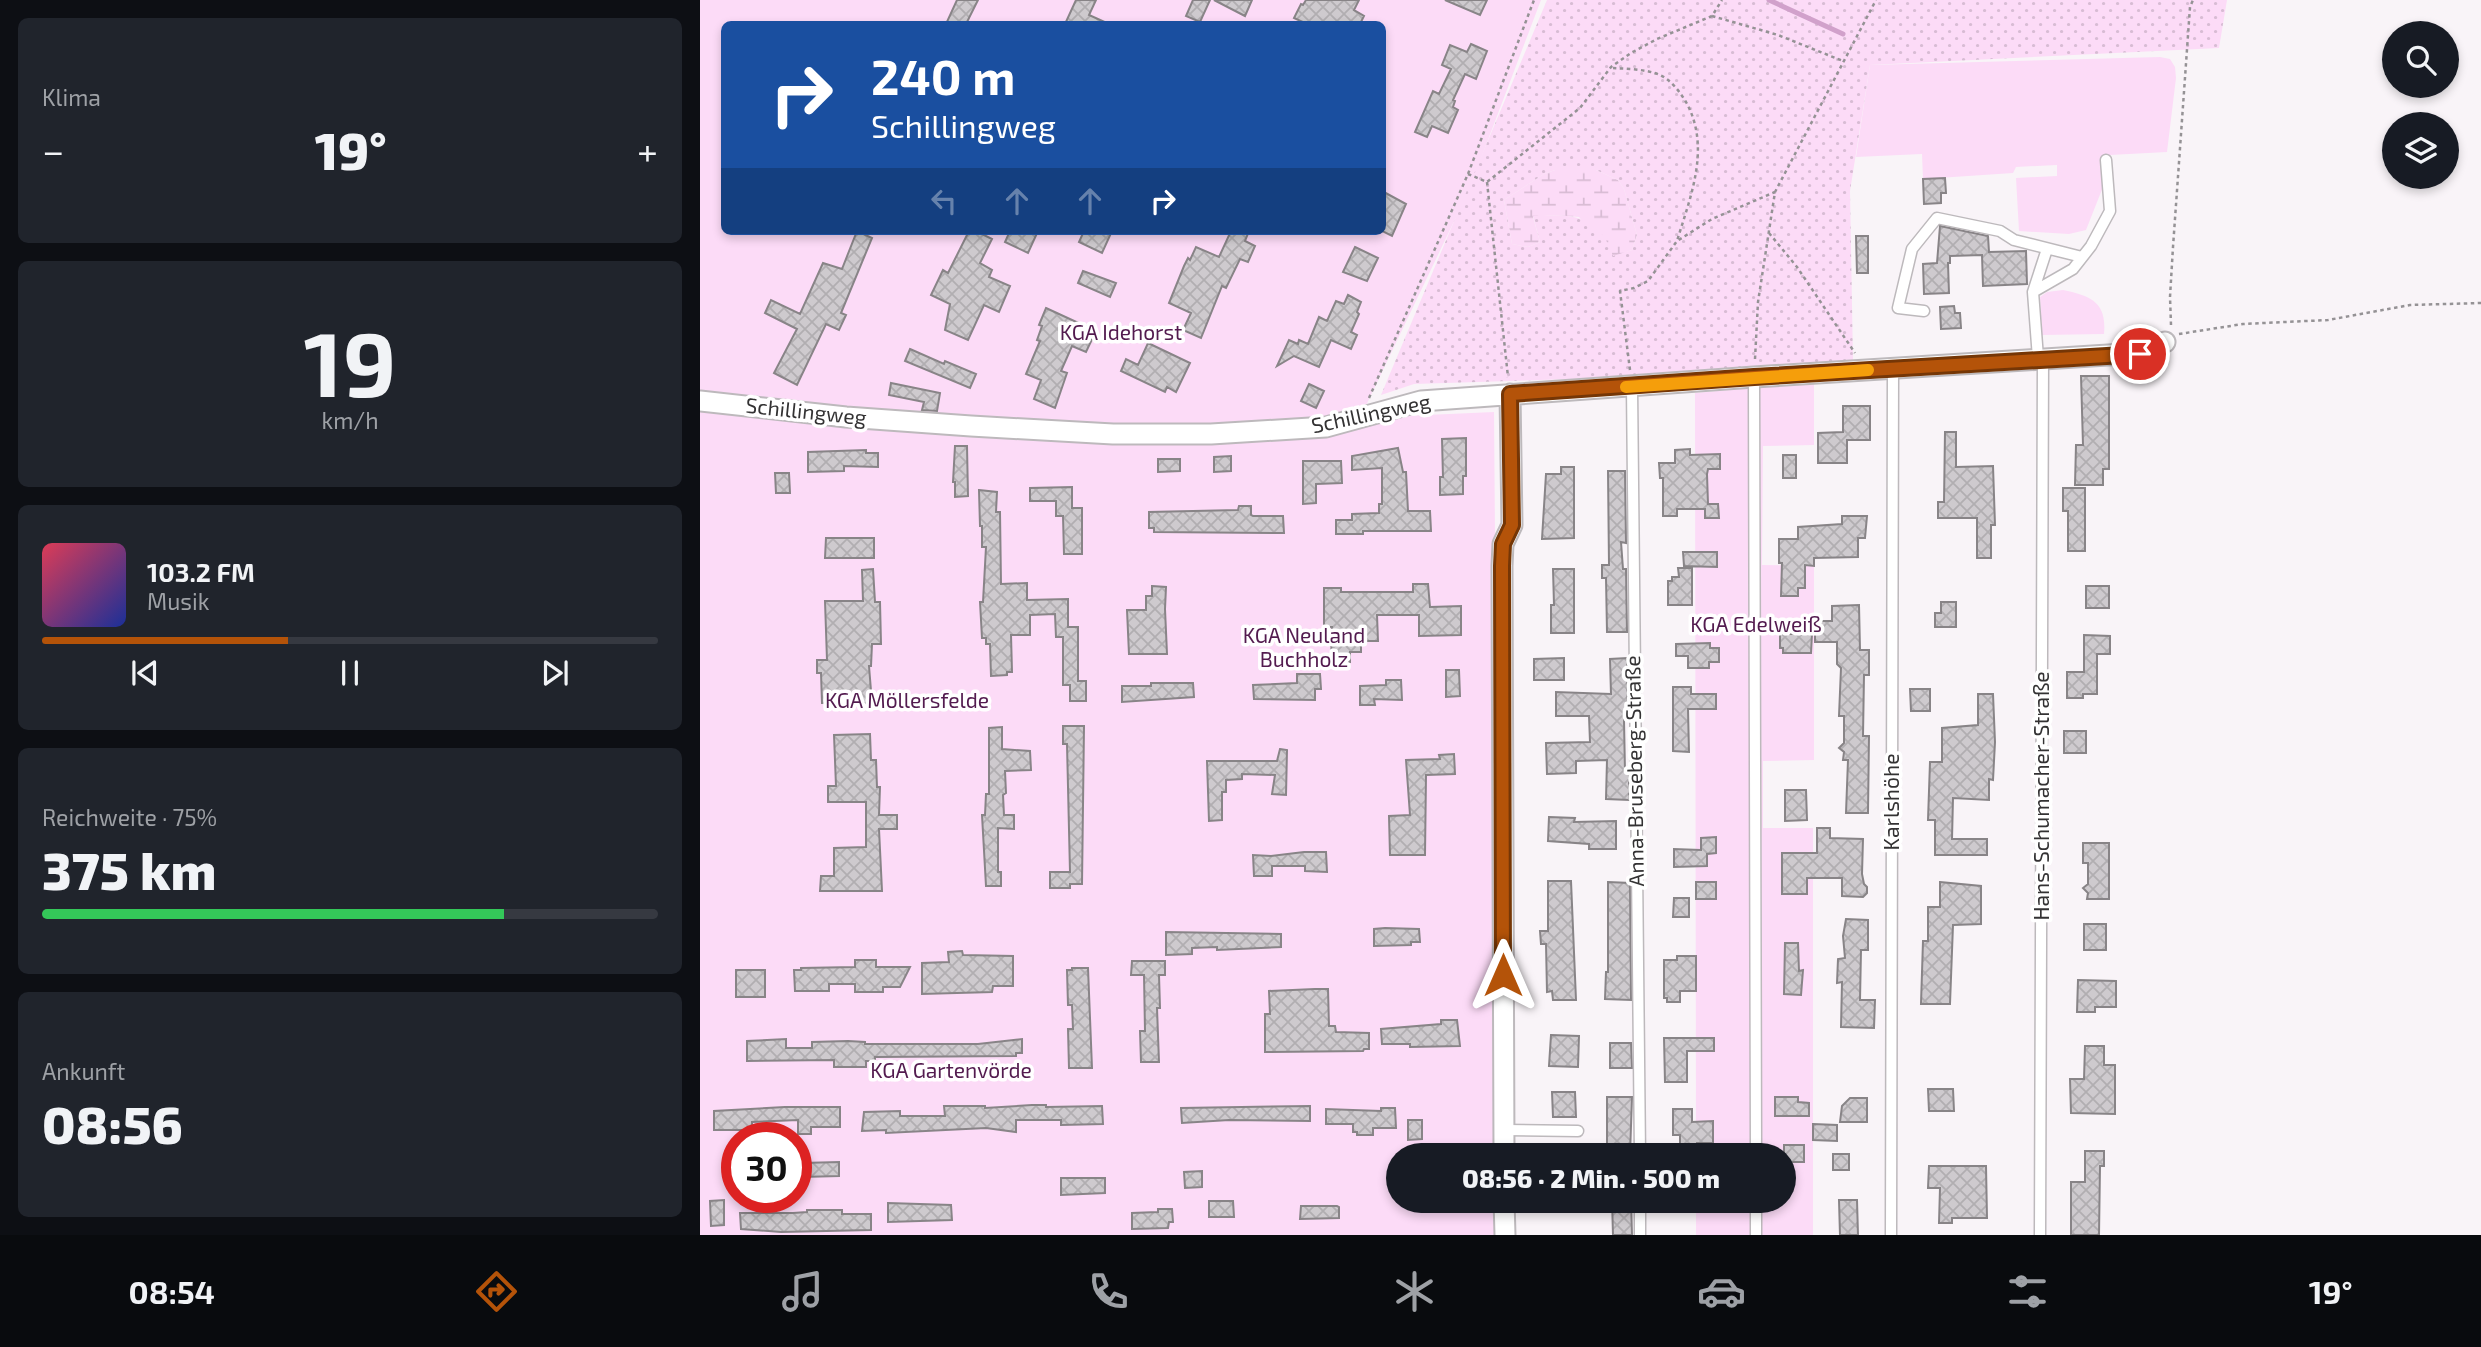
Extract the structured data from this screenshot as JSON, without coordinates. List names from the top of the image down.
{
  "streets": {
    "street": ["Schillingweg"],
    "lane": ["Anna-Bruseberg-Straße", "Hans-Schumacher-Straße", "Karlshöhe"]
  },
  "crossings": [
    ["Schillingweg", "Anna-Bruseberg-Straße"],
    ["Schillingweg", "Hans-Schumacher-Straße"],
    ["Schillingweg", "Karlshöhe"]
  ],
  "parks": [
    "KGA Idehorst",
    "KGA Edelweiß",
    "KGA Neuland Buchholz",
    "KGA Möllersfelde",
    "KGA Gartenvörde"
  ],
  "page": {
    "tile": [
      "Klima",
      ["19", "km/h"],
      ["Reichweite · 75%", "375 km"],
      ["Ankunft", "08:56"]
    ],
    "turn": ["240 m", "Schillingweg"],
    "heat": ["−", "19°", "+"],
    "song": ["103.2 FM", "Musik"],
    "limit": "30",
    "trip": "08:56 · 2 Min. · 500 m",
    "tabs": ["08:54", "19°"]
  }
}
